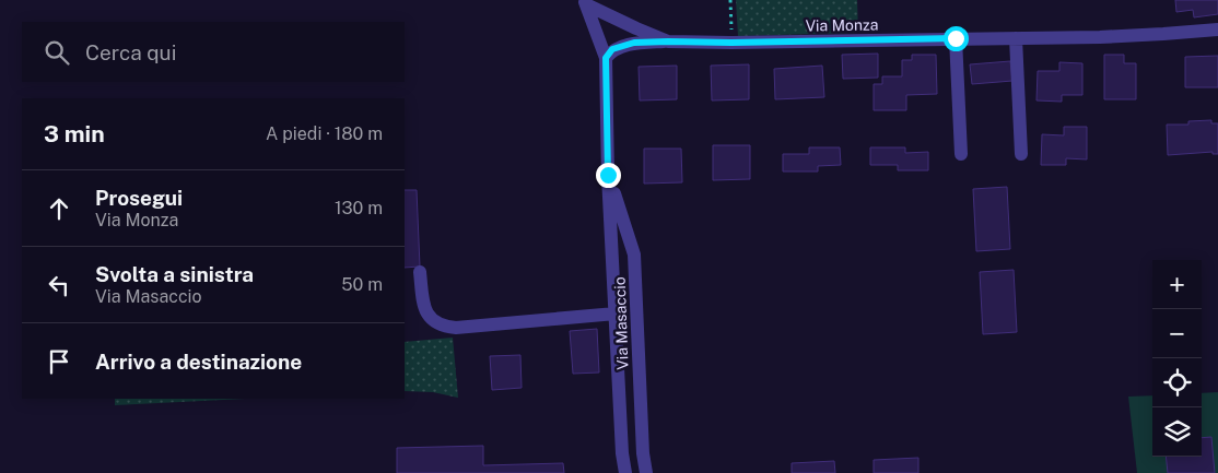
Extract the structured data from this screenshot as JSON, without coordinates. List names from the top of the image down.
{
  "streets": {
    "street": ["Via Monza", "Via Masaccio"]
  },
  "crossings": [
    ["Via Monza", "Via Masaccio"]
  ],
  "page": {
    "search": "Cerca qui",
    "heading": ["3 min", "A piedi · 180 m"],
    "list": [
      ["Prosegui", "Via Monza", "130 m"],
      ["Svolta a sinistra", "Via Masaccio", "50 m"],
      "Arrivo a destinazione"
    ],
    "map_buttons": ["+", "−"]
  }
}
